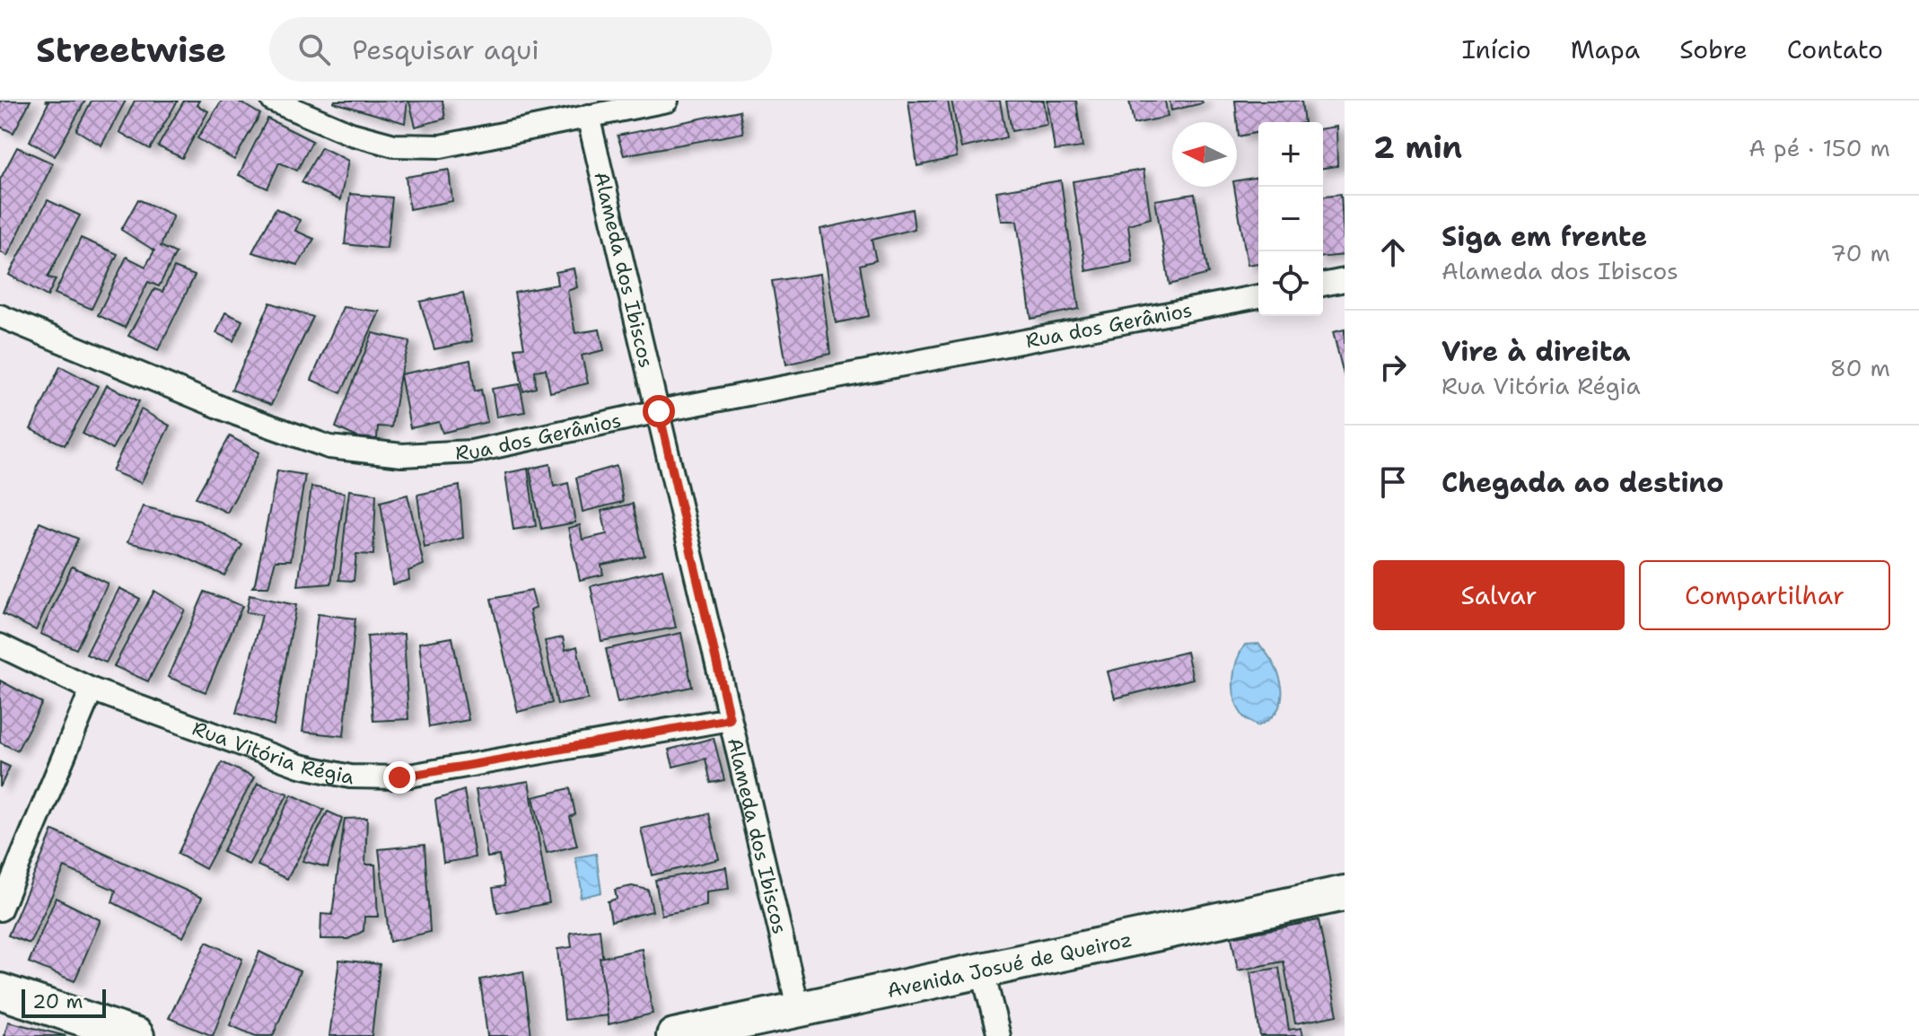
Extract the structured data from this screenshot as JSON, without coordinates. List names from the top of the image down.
{
  "streets": {
    "main road": ["Avenida Josué de Queiroz"],
    "street": ["Alameda dos Ibiscos", "Rua dos Gerânios", "Rua Vitória Régia"]
  },
  "crossings": [
    ["Alameda dos Ibiscos", "Rua dos Gerânios"],
    ["Alameda dos Ibiscos", "Rua Vitória Régia"],
    ["Alameda dos Ibiscos", "Avenida Josué de Queiroz"]
  ],
  "scale_bar": "20 m",
  "north": "left",
  "page": {
    "header": "Streetwise",
    "search": "Pesquisar aqui",
    "nav": [
      "Início",
      "Mapa",
      "Sobre",
      "Contato"
    ],
    "heading": ["2 min", "A pé · 150 m"],
    "map_buttons": ["+", "−"],
    "list": [
      ["Siga em frente", "Alameda dos Ibiscos", "70 m"],
      ["Vire à direita", "Rua Vitória Régia", "80 m"],
      "Chegada ao destino"
    ],
    "buttons": ["Salvar", "Compartilhar"],
    "scale": "20 m"
  }
}
